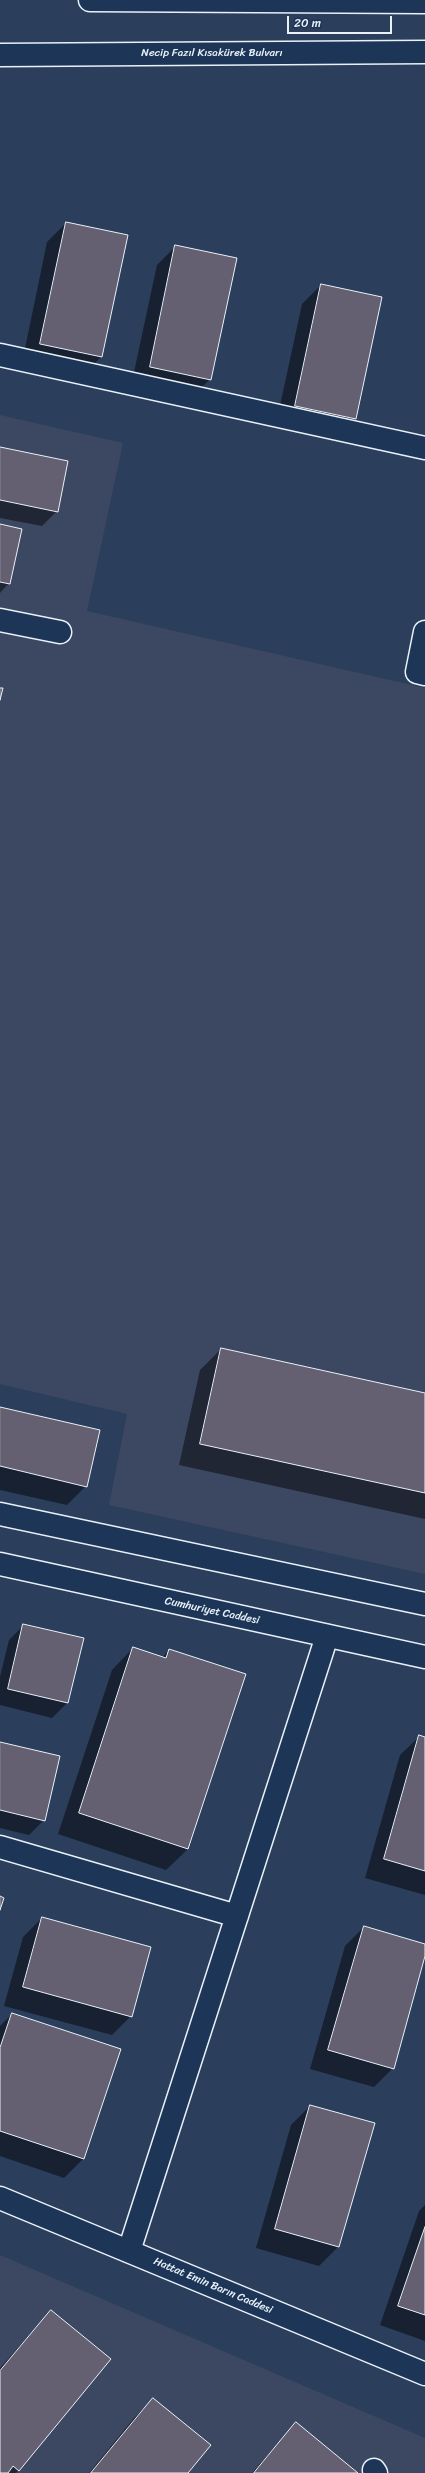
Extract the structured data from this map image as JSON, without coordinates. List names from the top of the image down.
{
  "streets": {
    "main road": ["Necip Fazıl Kısakürek Bulvarı", "Cumhuriyet Caddesi", "Hattat Emin Barın Caddesi"]
  },
  "scale_bar": "20 m"
}
